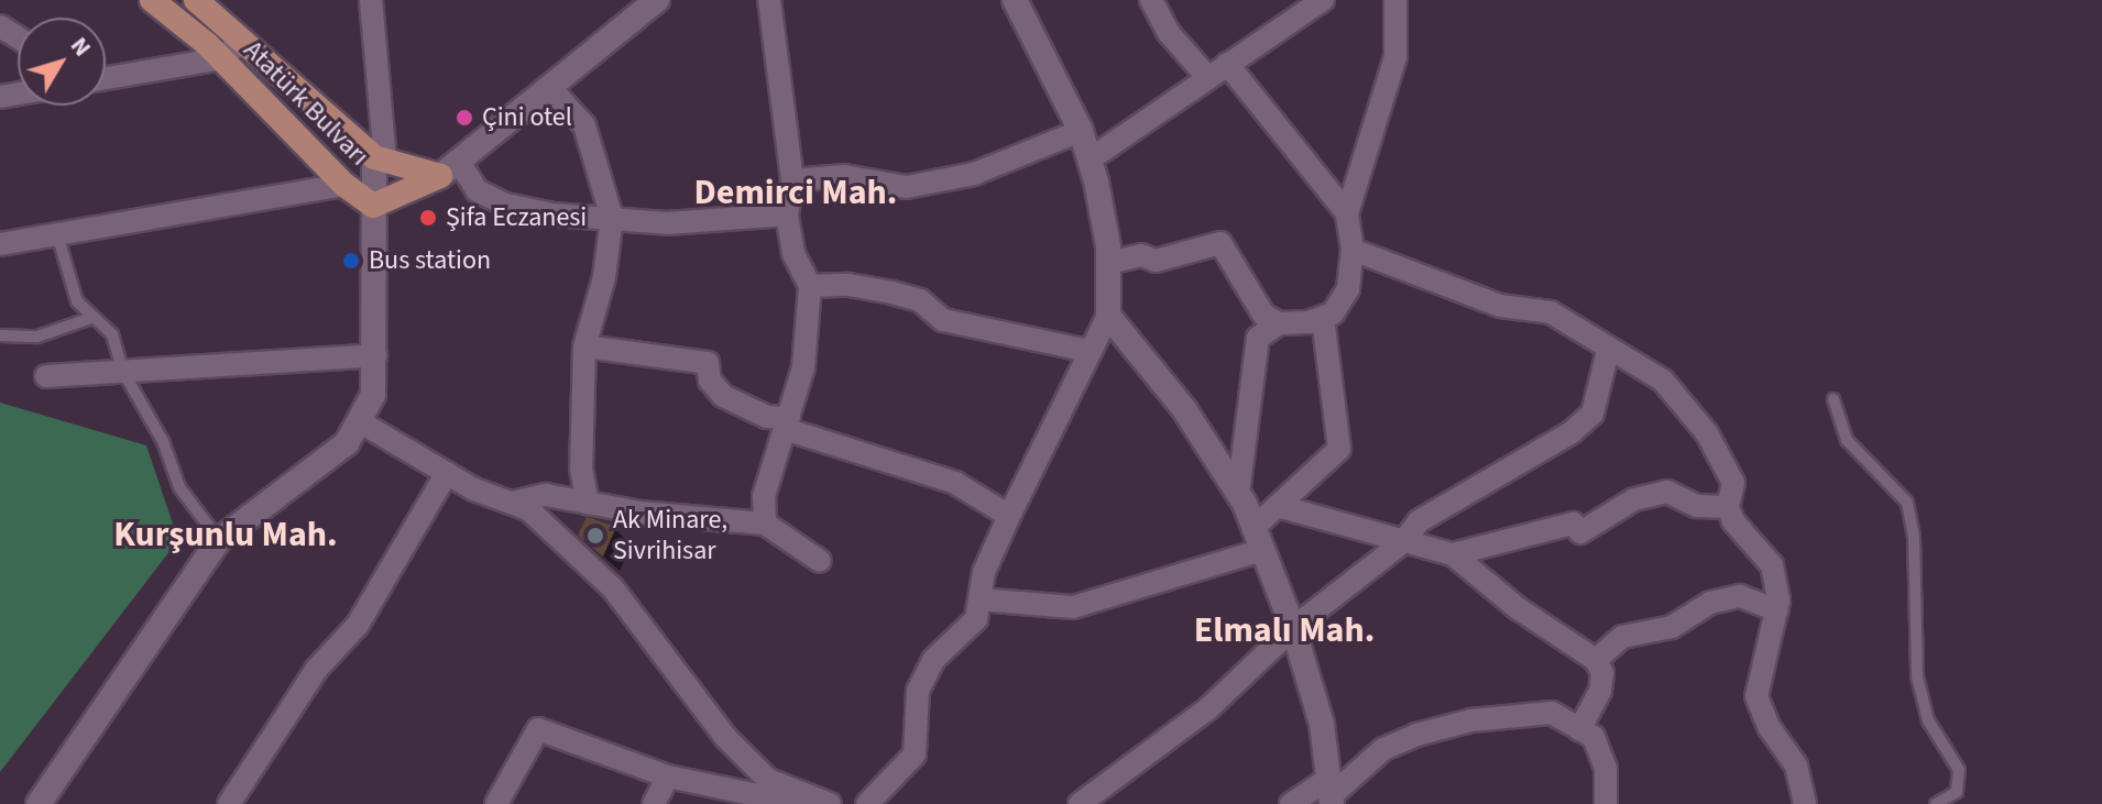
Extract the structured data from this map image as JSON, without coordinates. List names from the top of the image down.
{
  "streets": {
    "main road": ["Atatürk Bulvarı"]
  },
  "districts": ["Demirci Mah.", "Kurşunlu Mah.", "Elmalı Mah."],
  "places": [
    "Çini otel",
    "Şifa Eczanesi",
    "Bus station",
    "Ak Minare, Sivrihisar"
  ],
  "north": "top right"
}
